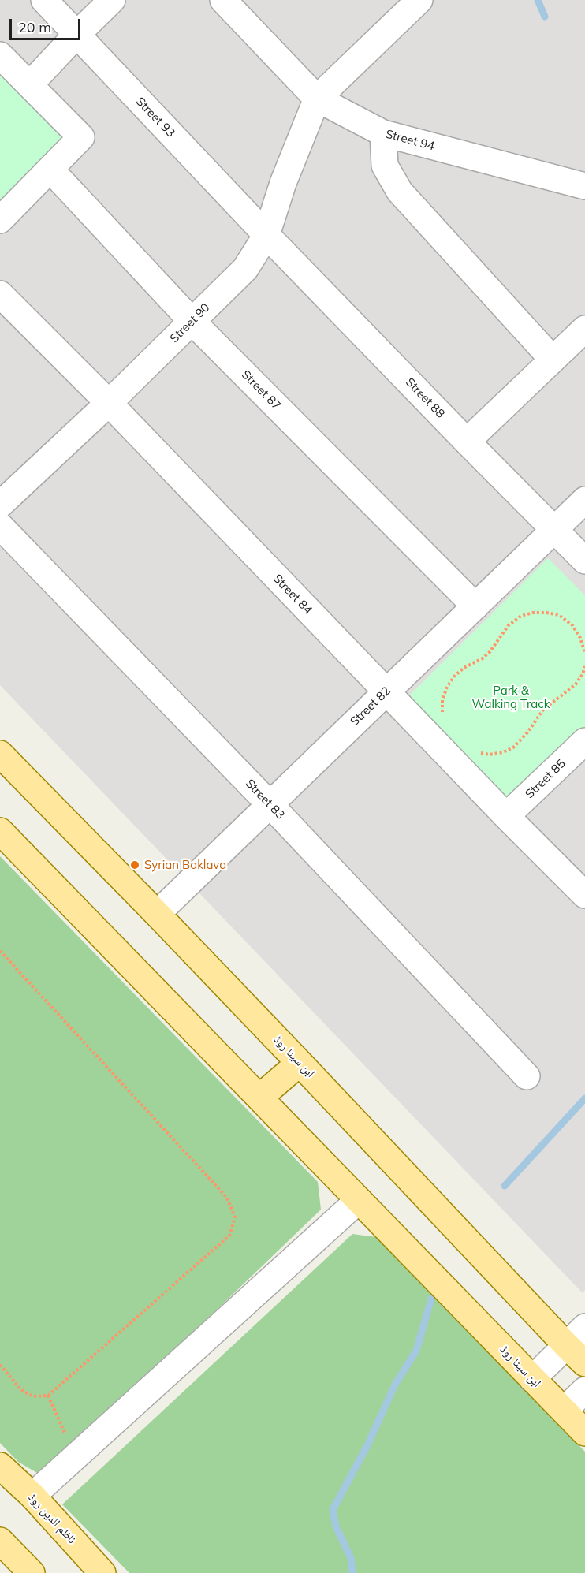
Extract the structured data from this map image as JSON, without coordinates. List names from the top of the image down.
{
  "streets": {
    "main road": ["ابن سینا روڈ", "ناظم الدین روڈ"],
    "street": [
      "Street 93",
      "Street 94",
      "Street 90",
      "Street 87",
      "Street 88",
      "Street 84",
      "Street 82",
      "Street 85",
      "Street 83"
    ]
  },
  "crossings": [
    ["Street 93", "Street 90"],
    ["Street 93", "Street 88"],
    ["Street 94", "Street 90"],
    ["Street 90", "Street 87"],
    ["Street 90", "Street 88"],
    ["Street 90", "Street 84"],
    ["Street 87", "Street 82"],
    ["Street 88", "Street 82"],
    ["Street 84", "Street 82"],
    ["Street 84", "Street 85"],
    ["Street 82", "Street 83"],
    ["Street 82", "ابن سینا روڈ"]
  ],
  "parks": ["Park & Walking Track"],
  "places": ["Syrian Baklava"],
  "scale_bar": "20 m"
}
